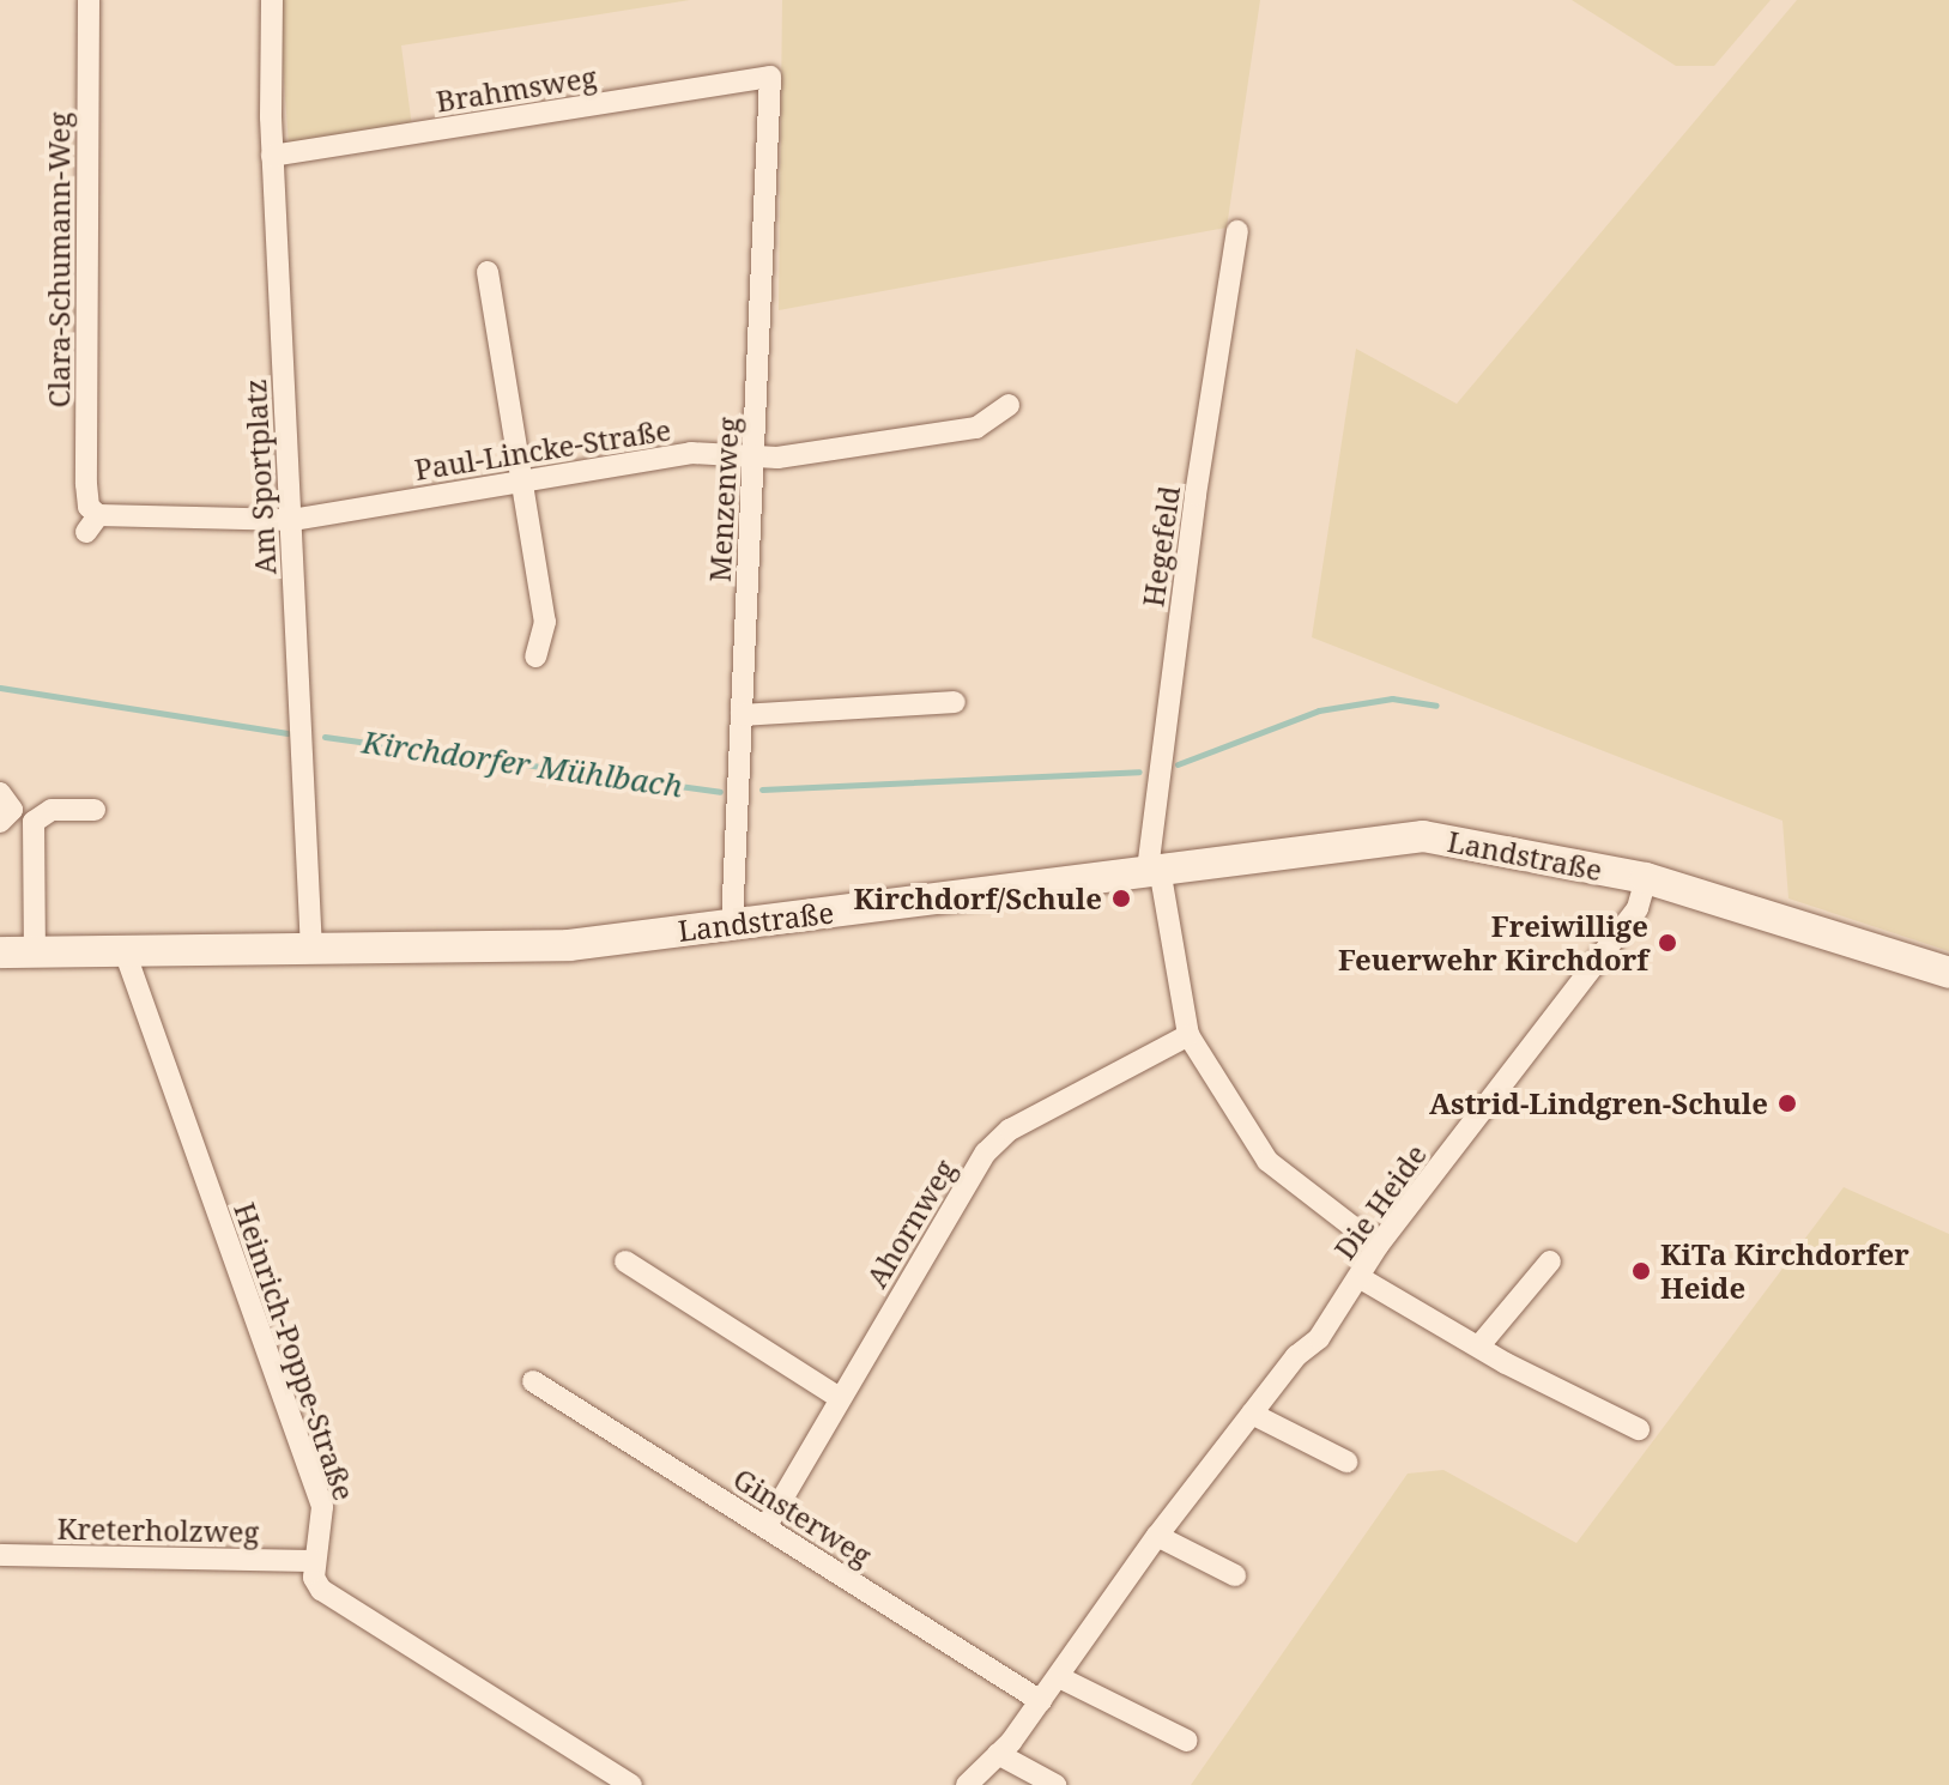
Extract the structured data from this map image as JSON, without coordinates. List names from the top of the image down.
{
  "streets": {
    "street": [
      "Brahmsweg",
      "Clara-Schumann-Weg",
      "Paul-Lincke-Straße",
      "Am Sportplatz",
      "Menzenweg",
      "Hegefeld",
      "Landstraße",
      "Die Heide",
      "Ahornweg",
      "Heinrich-Poppe-Straße",
      "Ginsterweg",
      "Kreterholzweg"
    ]
  },
  "crossings": [
    ["Brahmsweg", "Am Sportplatz"],
    ["Brahmsweg", "Menzenweg"],
    ["Clara-Schumann-Weg", "Paul-Lincke-Straße"],
    ["Paul-Lincke-Straße", "Am Sportplatz"],
    ["Paul-Lincke-Straße", "Menzenweg"],
    ["Am Sportplatz", "Landstraße"],
    ["Menzenweg", "Landstraße"],
    ["Hegefeld", "Landstraße"],
    ["Hegefeld", "Ahornweg"],
    ["Landstraße", "Die Heide"],
    ["Landstraße", "Heinrich-Poppe-Straße"],
    ["Die Heide", "Ginsterweg"],
    ["Ahornweg", "Ginsterweg"],
    ["Heinrich-Poppe-Straße", "Kreterholzweg"]
  ],
  "water": ["Kirchdorfer Mühlbach"],
  "places": [
    "Kirchdorf/Schule",
    "Freiwillige Feuerwehr Kirchdorf",
    "Astrid-Lindgren-Schule",
    "KiTa Kirchdorfer Heide"
  ]
}
